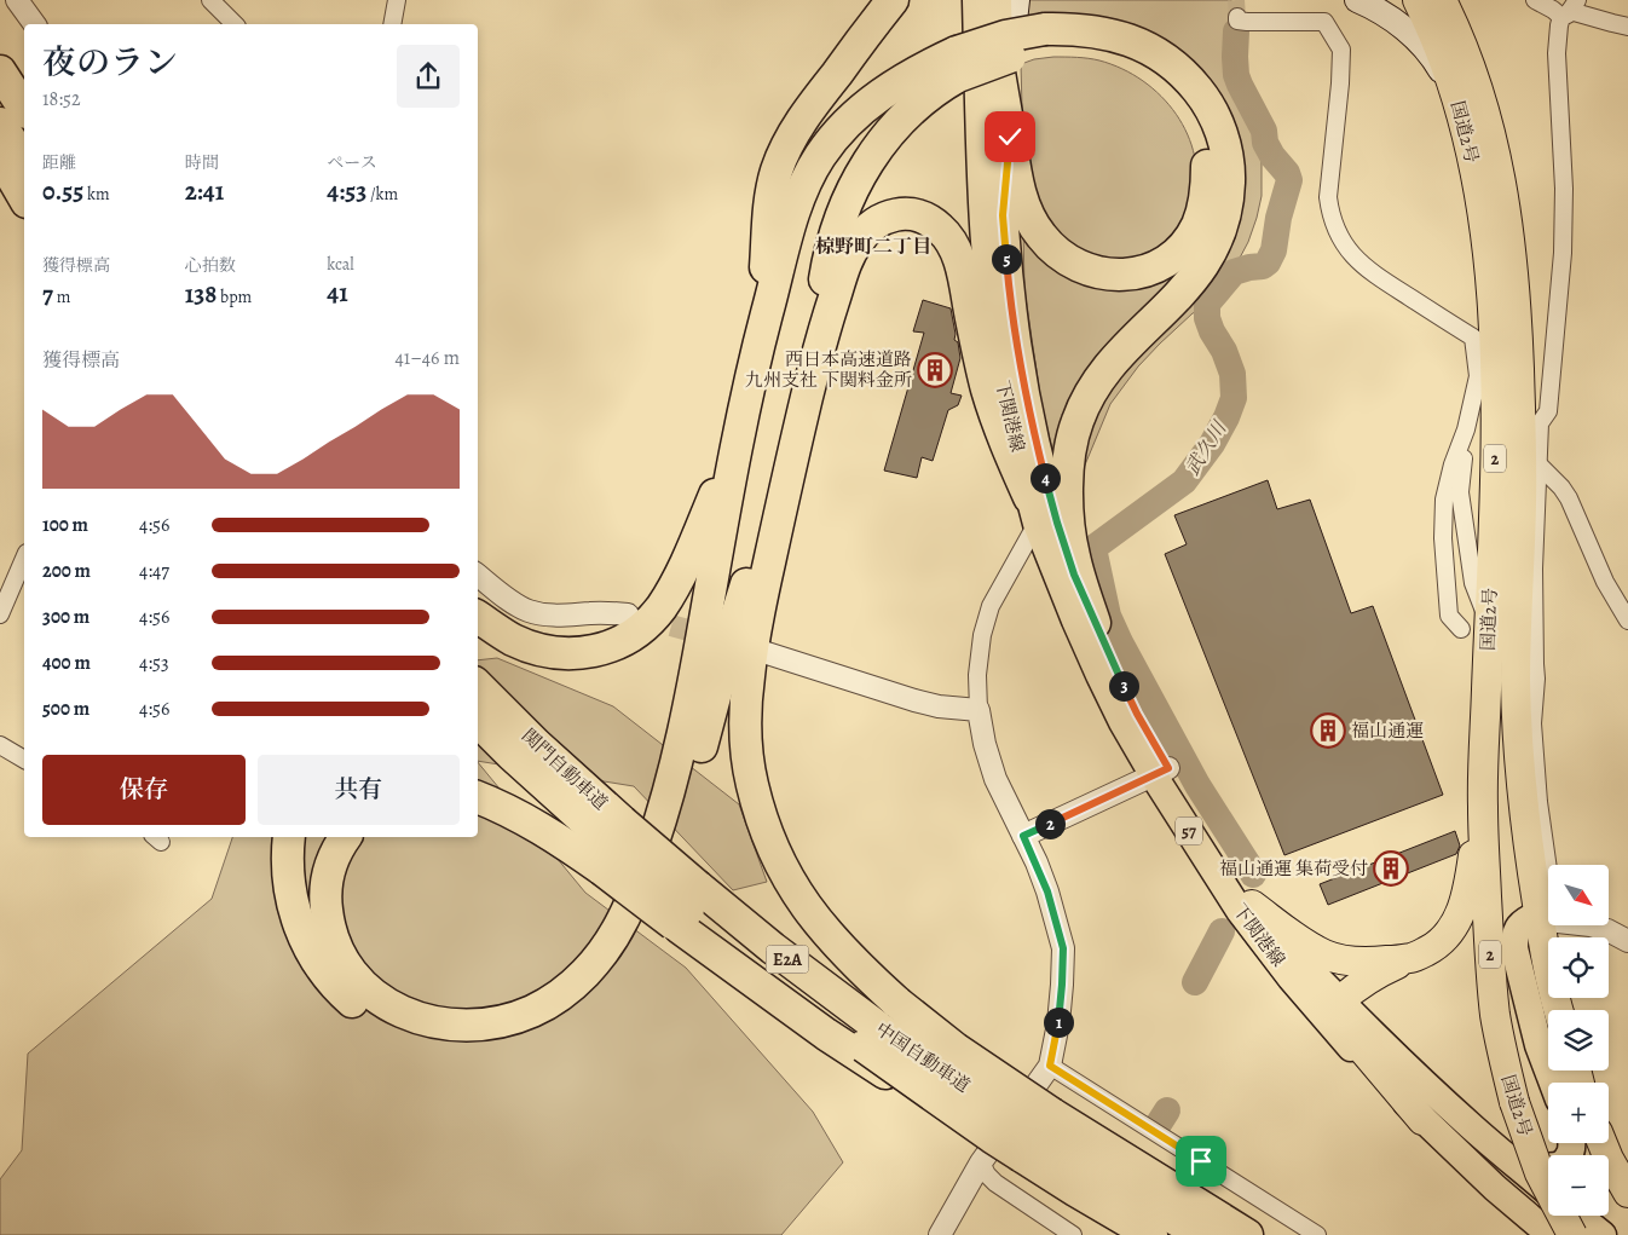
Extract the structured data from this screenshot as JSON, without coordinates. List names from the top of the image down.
{
  "streets": {
    "highway": [
      "国道2号",
      "2",
      "関門自動車道",
      "E2A",
      "中国自動車道"
    ],
    "main road": ["下関港線", "57"]
  },
  "crossings": [
    ["関門自動車道", "中国自動車道"]
  ],
  "districts": ["椋野町二丁目"],
  "water": ["武久川"],
  "places": {
    "building": ["西日本高速道路 九州支社 下関料金所", "福山通運", "福山通運 集荷受付"]
  },
  "north": "bottom right",
  "page": {
    "heading": ["夜のラン", "18:52"],
    "stats": [
      ["距離", "0.55 km"],
      ["時間", "2:41"],
      ["ペース", "4:53 /km"],
      ["獲得標高", "7 m"],
      ["心拍数", "138 bpm"],
      ["kcal", "41"]
    ],
    "pins": [
      "5",
      "4",
      "3",
      "2",
      "1"
    ],
    "chart": ["獲得標高", "41–46 m"],
    "list": [
      {
        "name": "100 m",
        "note": "4:56"
      },
      {
        "name": "200 m",
        "note": "4:47"
      },
      {
        "name": "300 m",
        "note": "4:56"
      },
      {
        "name": "400 m",
        "note": "4:53"
      },
      {
        "name": "500 m",
        "note": "4:56"
      }
    ],
    "buttons": ["保存", "共有"],
    "map_buttons": ["+", "−"]
  }
}
